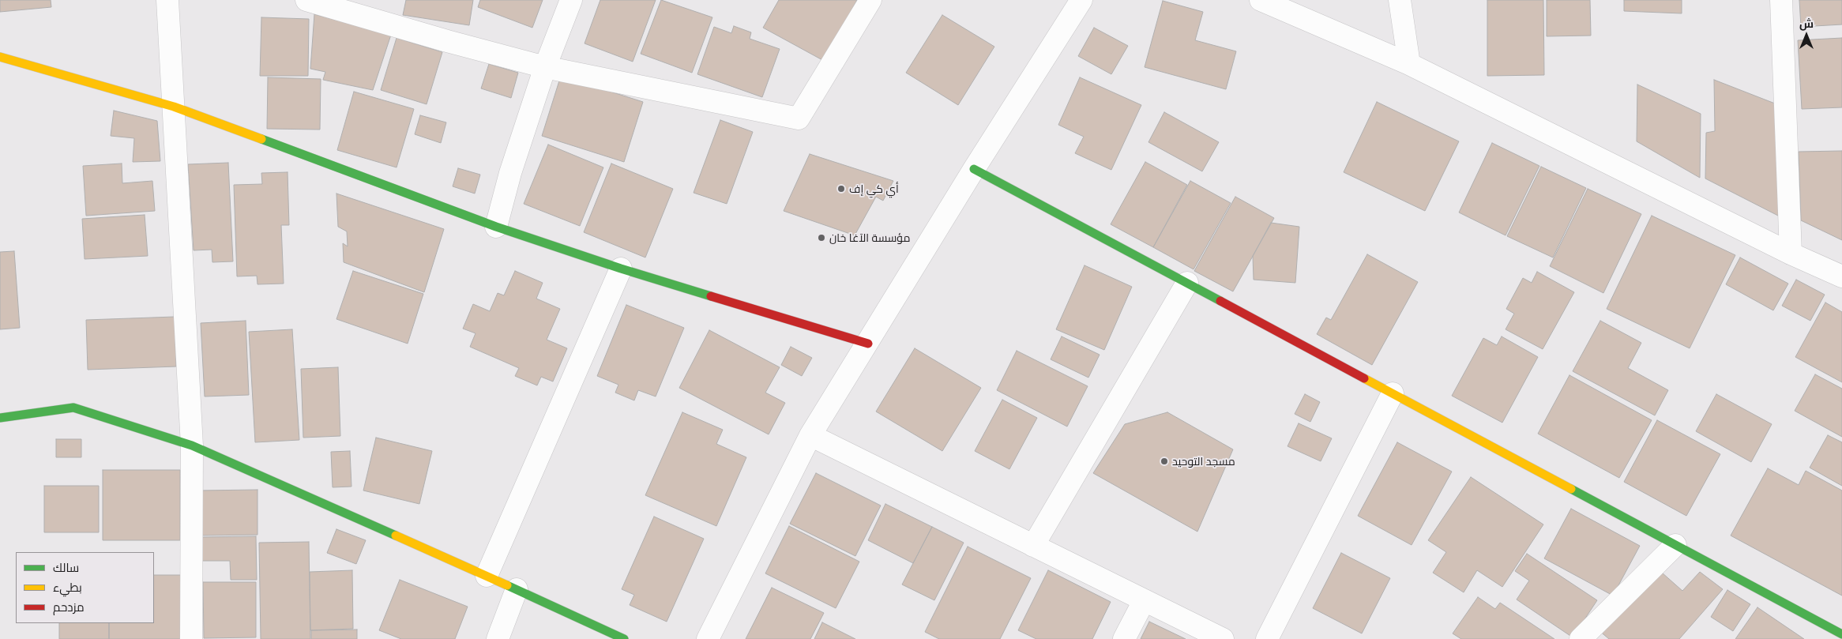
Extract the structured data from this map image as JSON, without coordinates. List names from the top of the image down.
{
  "places": ["أي كي إف", "مؤسسة الآغا خان", "مسجد التوحيد"],
  "legend": ["سالك", "بطيء", "مزدحم"],
  "north": "top"
}
